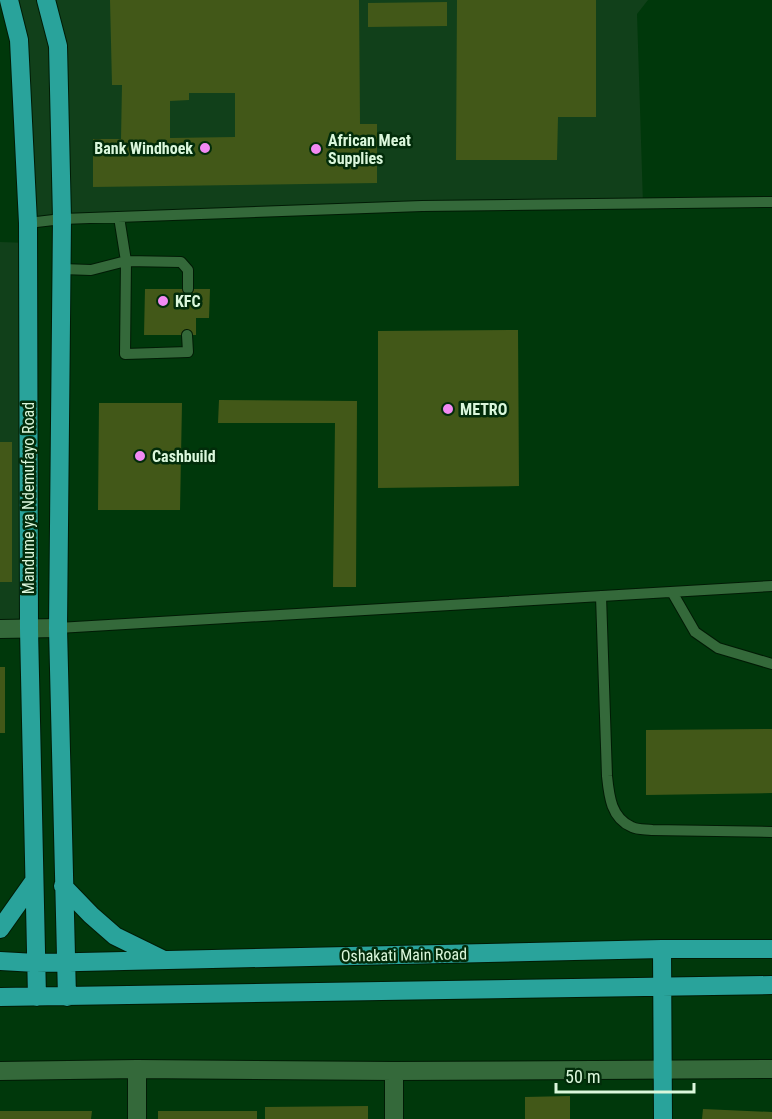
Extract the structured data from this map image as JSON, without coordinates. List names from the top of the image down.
{
  "streets": {
    "main road": ["Mandume ya Ndemufayo Road", "Oshakati Main Road"]
  },
  "crossings": [
    ["Mandume ya Ndemufayo Road", "Oshakati Main Road"]
  ],
  "places": [
    "Bank Windhoek",
    "African Meat Supplies",
    "KFC",
    "METRO",
    "Cashbuild"
  ],
  "scale_bar": "50 m"
}
